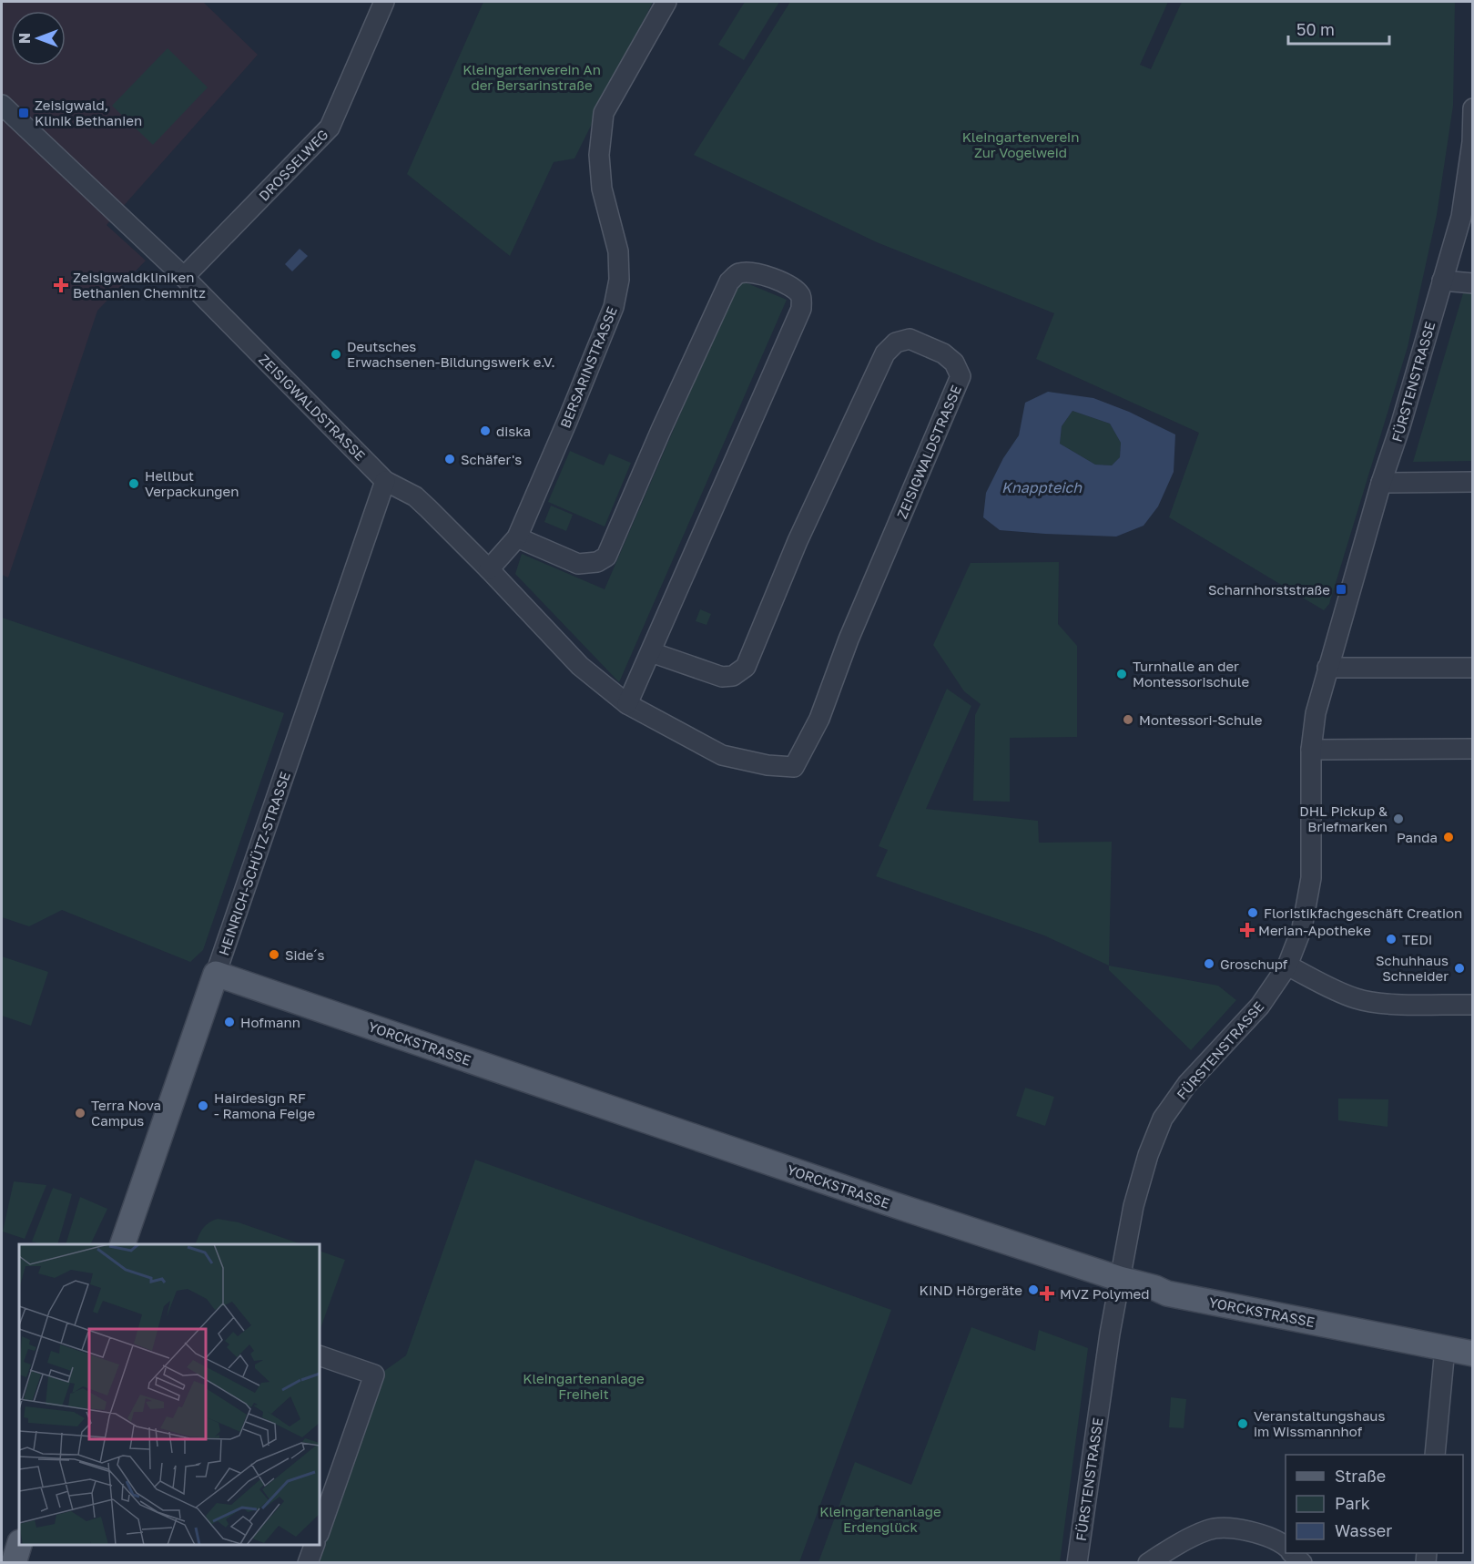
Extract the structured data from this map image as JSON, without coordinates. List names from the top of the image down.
{
  "streets": {
    "main road": ["HEINRICH-SCHÜTZ-STRASSE", "YORCKSTRASSE"],
    "street": [
      "DROSSELWEG",
      "BERSARINSTRASSE",
      "FÜRSTENSTRASSE",
      "ZEISIGWALDSTRASSE"
    ]
  },
  "crossings": [
    ["DROSSELWEG", "ZEISIGWALDSTRASSE"],
    ["BERSARINSTRASSE", "ZEISIGWALDSTRASSE"],
    ["FÜRSTENSTRASSE", "YORCKSTRASSE"],
    ["ZEISIGWALDSTRASSE", "HEINRICH-SCHÜTZ-STRASSE"],
    ["HEINRICH-SCHÜTZ-STRASSE", "YORCKSTRASSE"]
  ],
  "water": ["Knappteich"],
  "parks": [
    "Kleingartenverein An der Bersarinstraße",
    "Kleingartenverein Zur Vogelweid",
    "Kleingartenanlage Freiheit",
    "Kleingartenanlage Erdenglück"
  ],
  "places": {
    "transit": ["Zeisigwald, Klinik Bethanien", "Scharnhorststraße"],
    "health": ["Zeisigwaldkliniken Bethanien Chemnitz", "Merian-Apotheke", "MVZ Polymed"],
    "other": [
      "Deutsches Erwachsenen-Bildungswerk e.V.",
      "diska",
      "Schäfer's",
      "Hellbut Verpackungen",
      "Turnhalle an der Montessorischule",
      "Montessori-Schule",
      "DHL Pickup & Briefmarken",
      "Panda",
      "Floristikfachgeschäft Creation",
      "TEDi",
      "Side´s",
      "Groschupf",
      "Schuhhaus Schneider",
      "Hofmann",
      "Hairdesign RF - Ramona Feige",
      "Terra Nova Campus",
      "KIND Hörgeräte",
      "Veranstaltungshaus im Wissmannhof"
    ]
  },
  "legend": ["Straße", "Park", "Wasser"],
  "scale_bar": "50 m",
  "north": "left"
}
